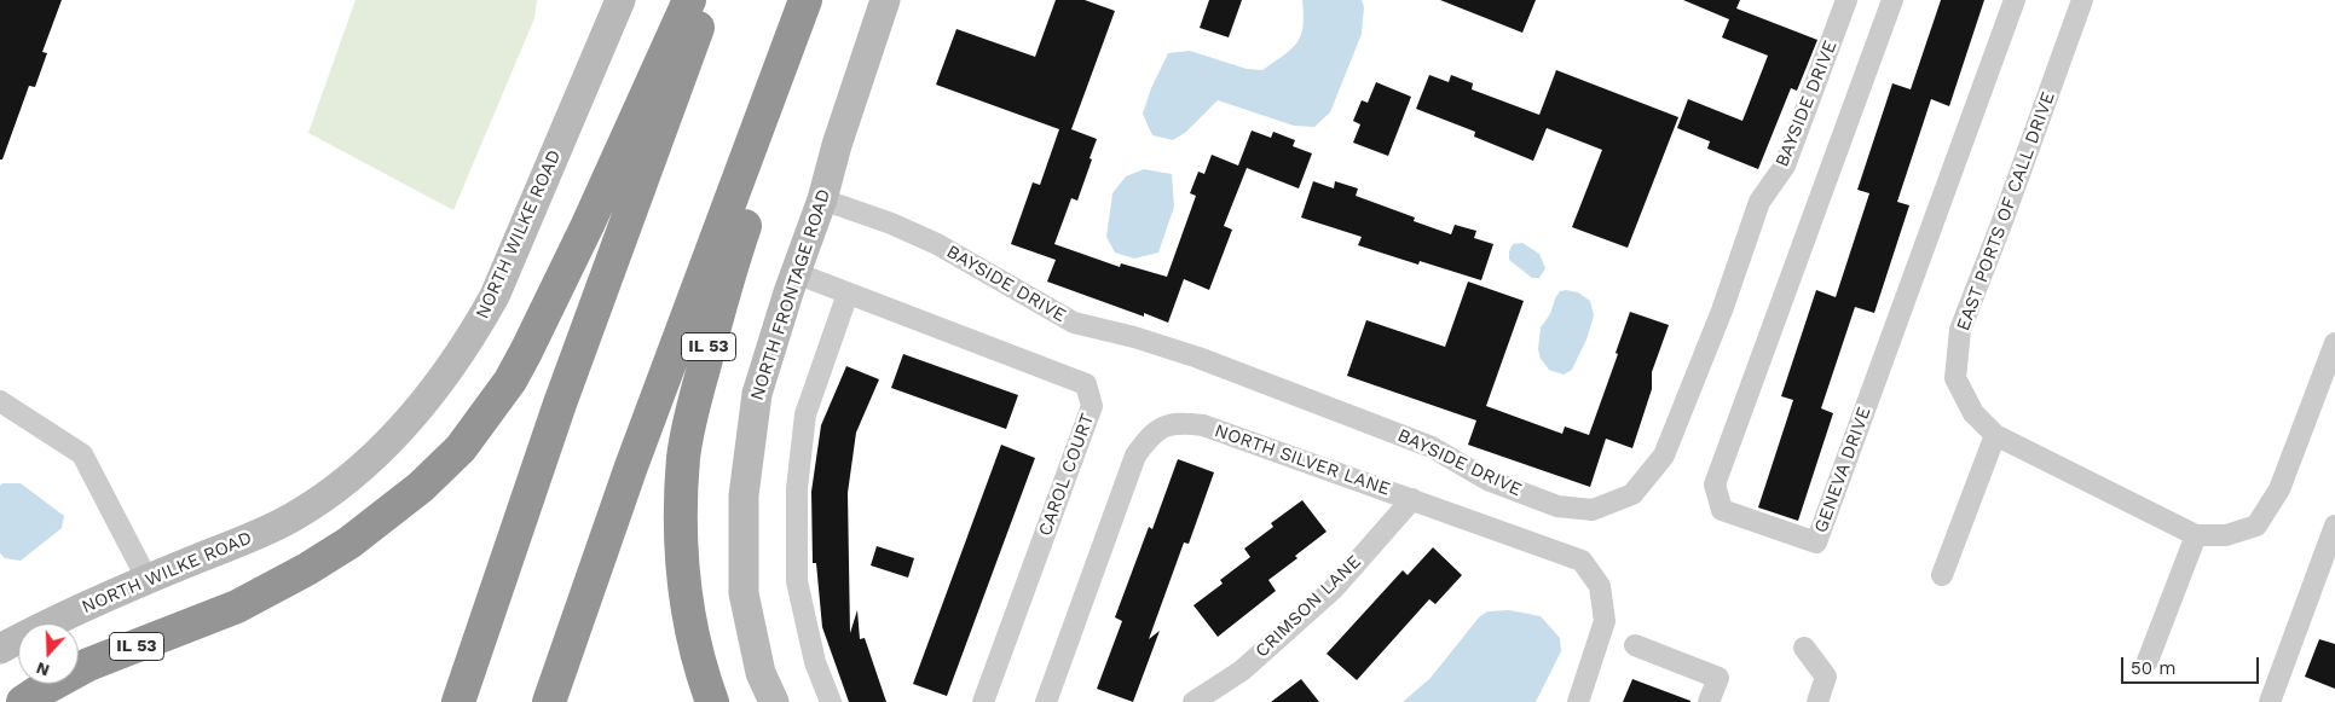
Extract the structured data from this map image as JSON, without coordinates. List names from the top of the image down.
{
  "streets": {
    "highway": ["IL 53"],
    "street": [
      "BAYSIDE DRIVE",
      "EAST PORTS OF CALL DRIVE",
      "NORTH WILKE ROAD",
      "NORTH FRONTAGE ROAD",
      "NORTH SILVER LANE",
      "GENEVA DRIVE",
      "CAROL COURT",
      "CRIMSON LANE"
    ]
  },
  "crossings": [
    ["BAYSIDE DRIVE", "NORTH FRONTAGE ROAD"],
    ["NORTH FRONTAGE ROAD", "CAROL COURT"],
    ["NORTH SILVER LANE", "CRIMSON LANE"]
  ],
  "scale_bar": "50 m",
  "north": "bottom"
}
